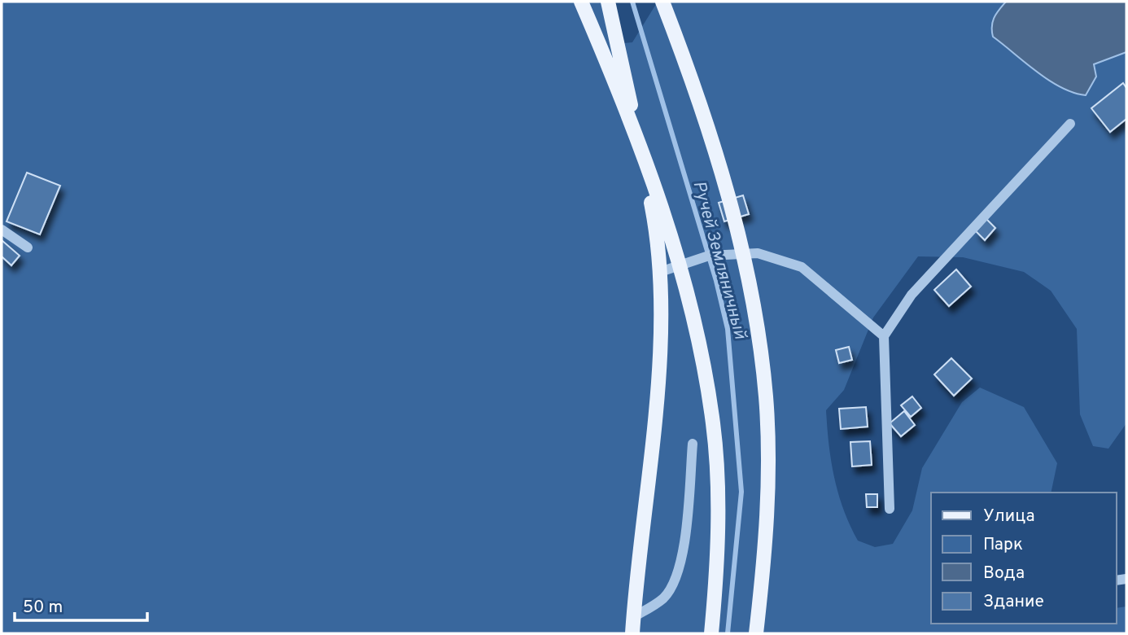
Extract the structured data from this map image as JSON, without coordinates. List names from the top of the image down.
{
  "water": ["Ручей Земляничный"],
  "legend": [
    "Улица",
    "Парк",
    "Вода",
    "Здание"
  ],
  "scale_bar": "50 m"
}
